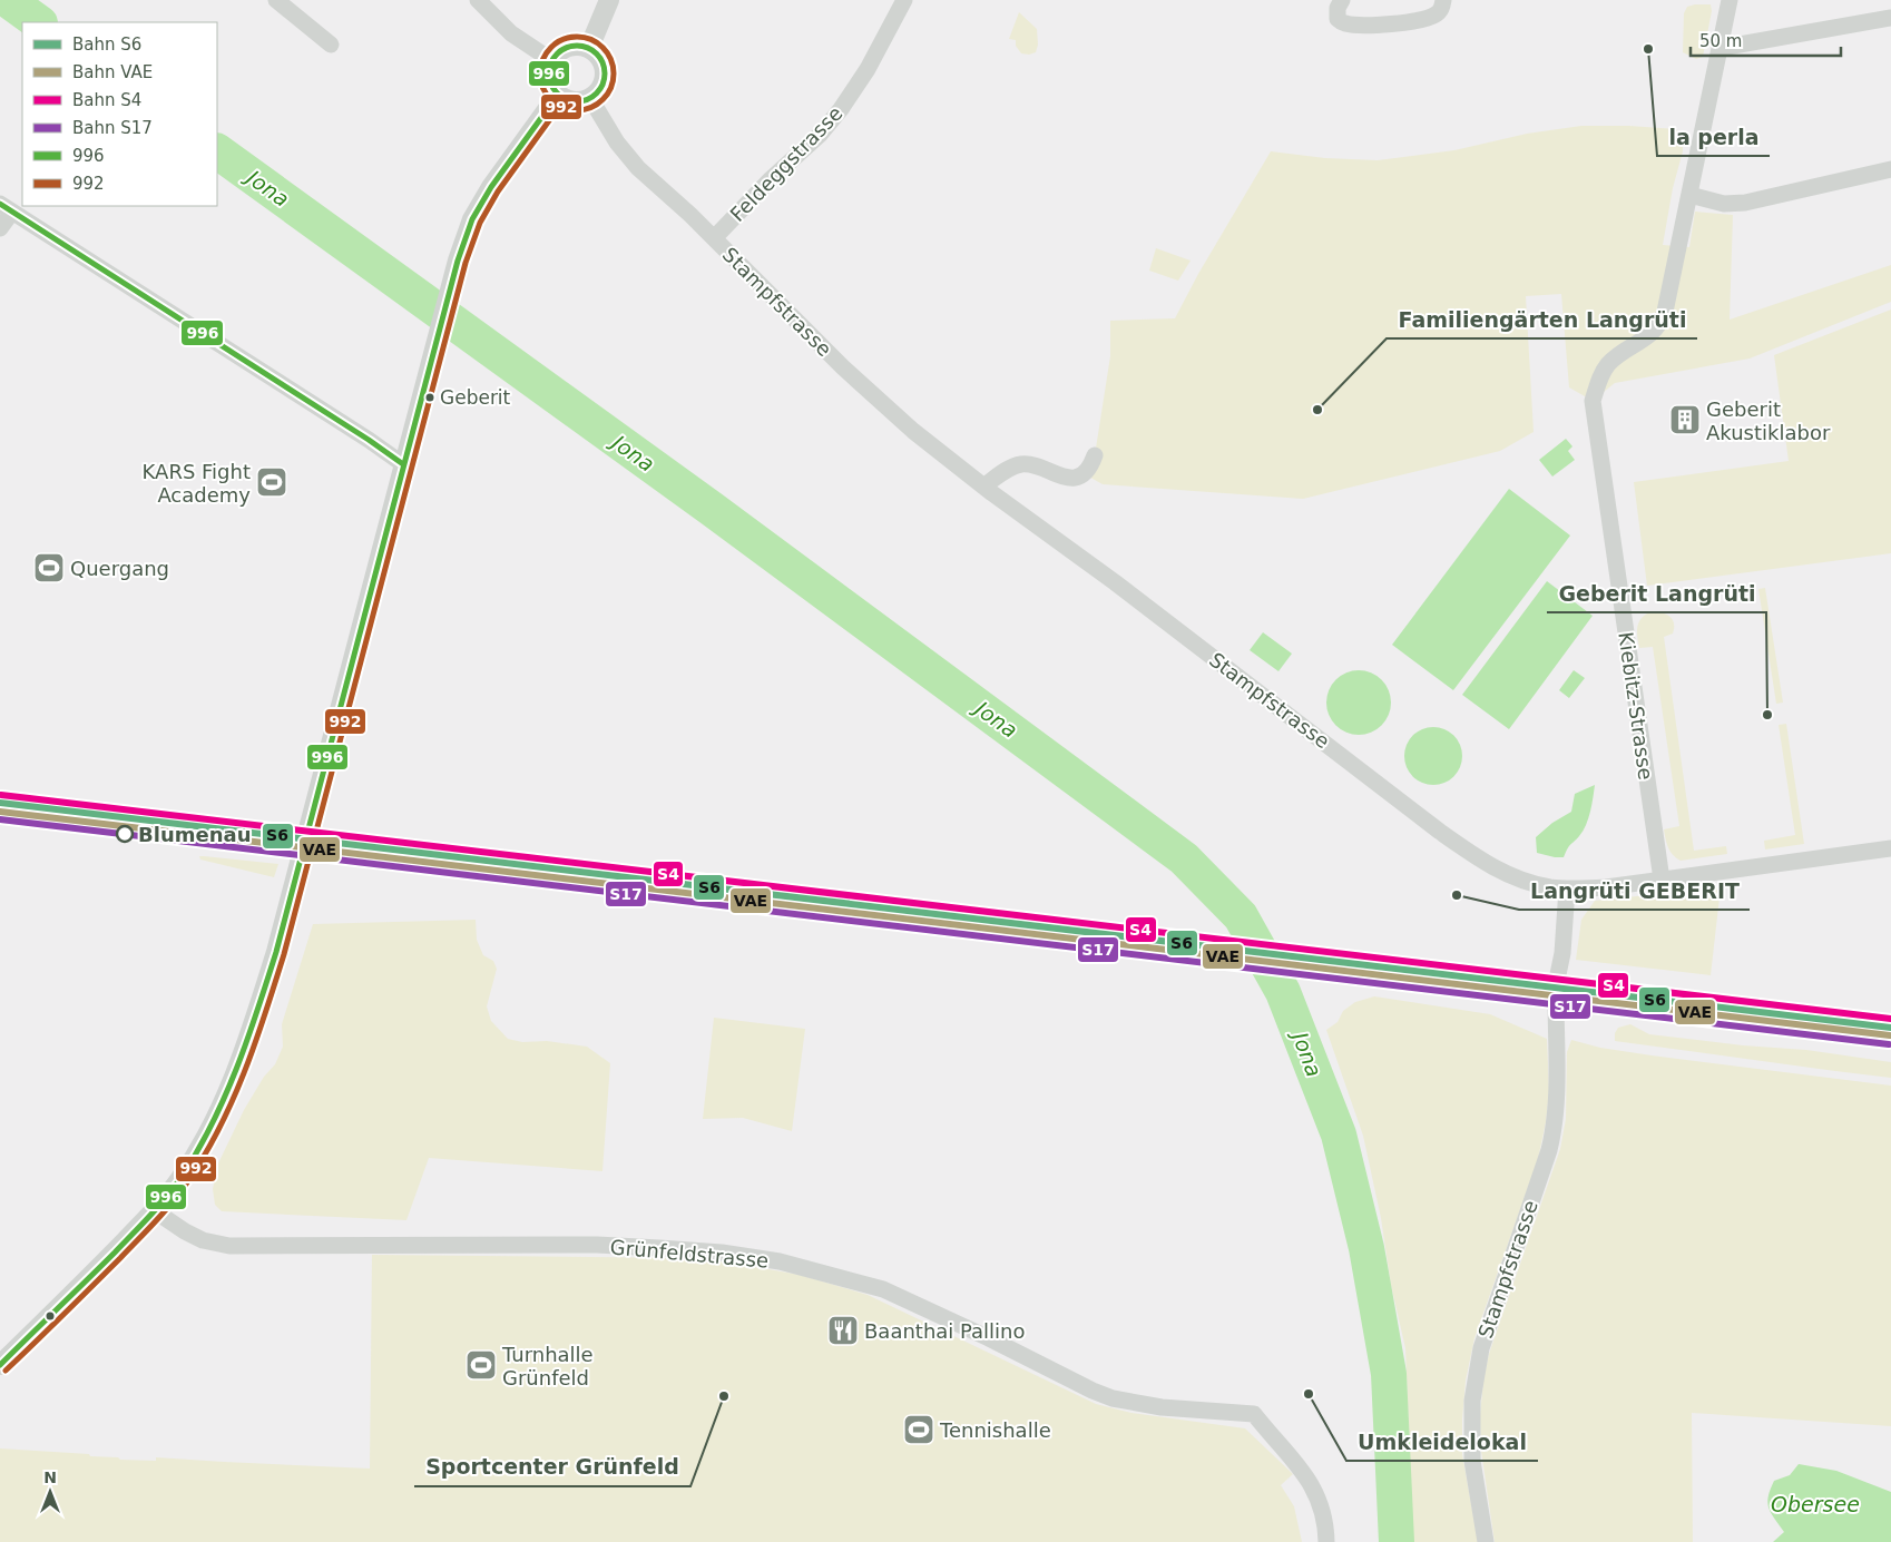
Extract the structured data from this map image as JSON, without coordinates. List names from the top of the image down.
{
  "streets": {
    "street": [
      "Feldeggstrasse",
      "Stampfstrasse",
      "Kiebitz-Strasse",
      "Grünfeldstrasse"
    ]
  },
  "crossings": [
    ["Feldeggstrasse", "Stampfstrasse"],
    ["Stampfstrasse", "Kiebitz-Strasse"]
  ],
  "water": ["Jona", "Obersee"],
  "places": {
    "other": [
      "la perla",
      "Geberit",
      "Familiengärten Langrüti",
      "Geberit Langrüti",
      "Blumenau",
      "Langrüti GEBERIT",
      "Umkleidelokal",
      "Sportcenter Grünfeld"
    ],
    "building": ["Geberit Akustiklabor"],
    "sports": [
      "KARS Fight Academy",
      "Quergang",
      "Turnhalle Grünfeld",
      "Tennishalle"
    ],
    "restaurant": ["Baanthai Pallino"]
  },
  "lines": [
    "transit line 992",
    "transit line 996",
    "rail line S4",
    "rail line S6",
    "rail line VAE",
    "rail line S17"
  ],
  "legend": [
    "Bahn S6",
    "Bahn VAE",
    "Bahn S4",
    "Bahn S17",
    "996",
    "992"
  ],
  "scale_bar": "50 m",
  "north": "top"
}
